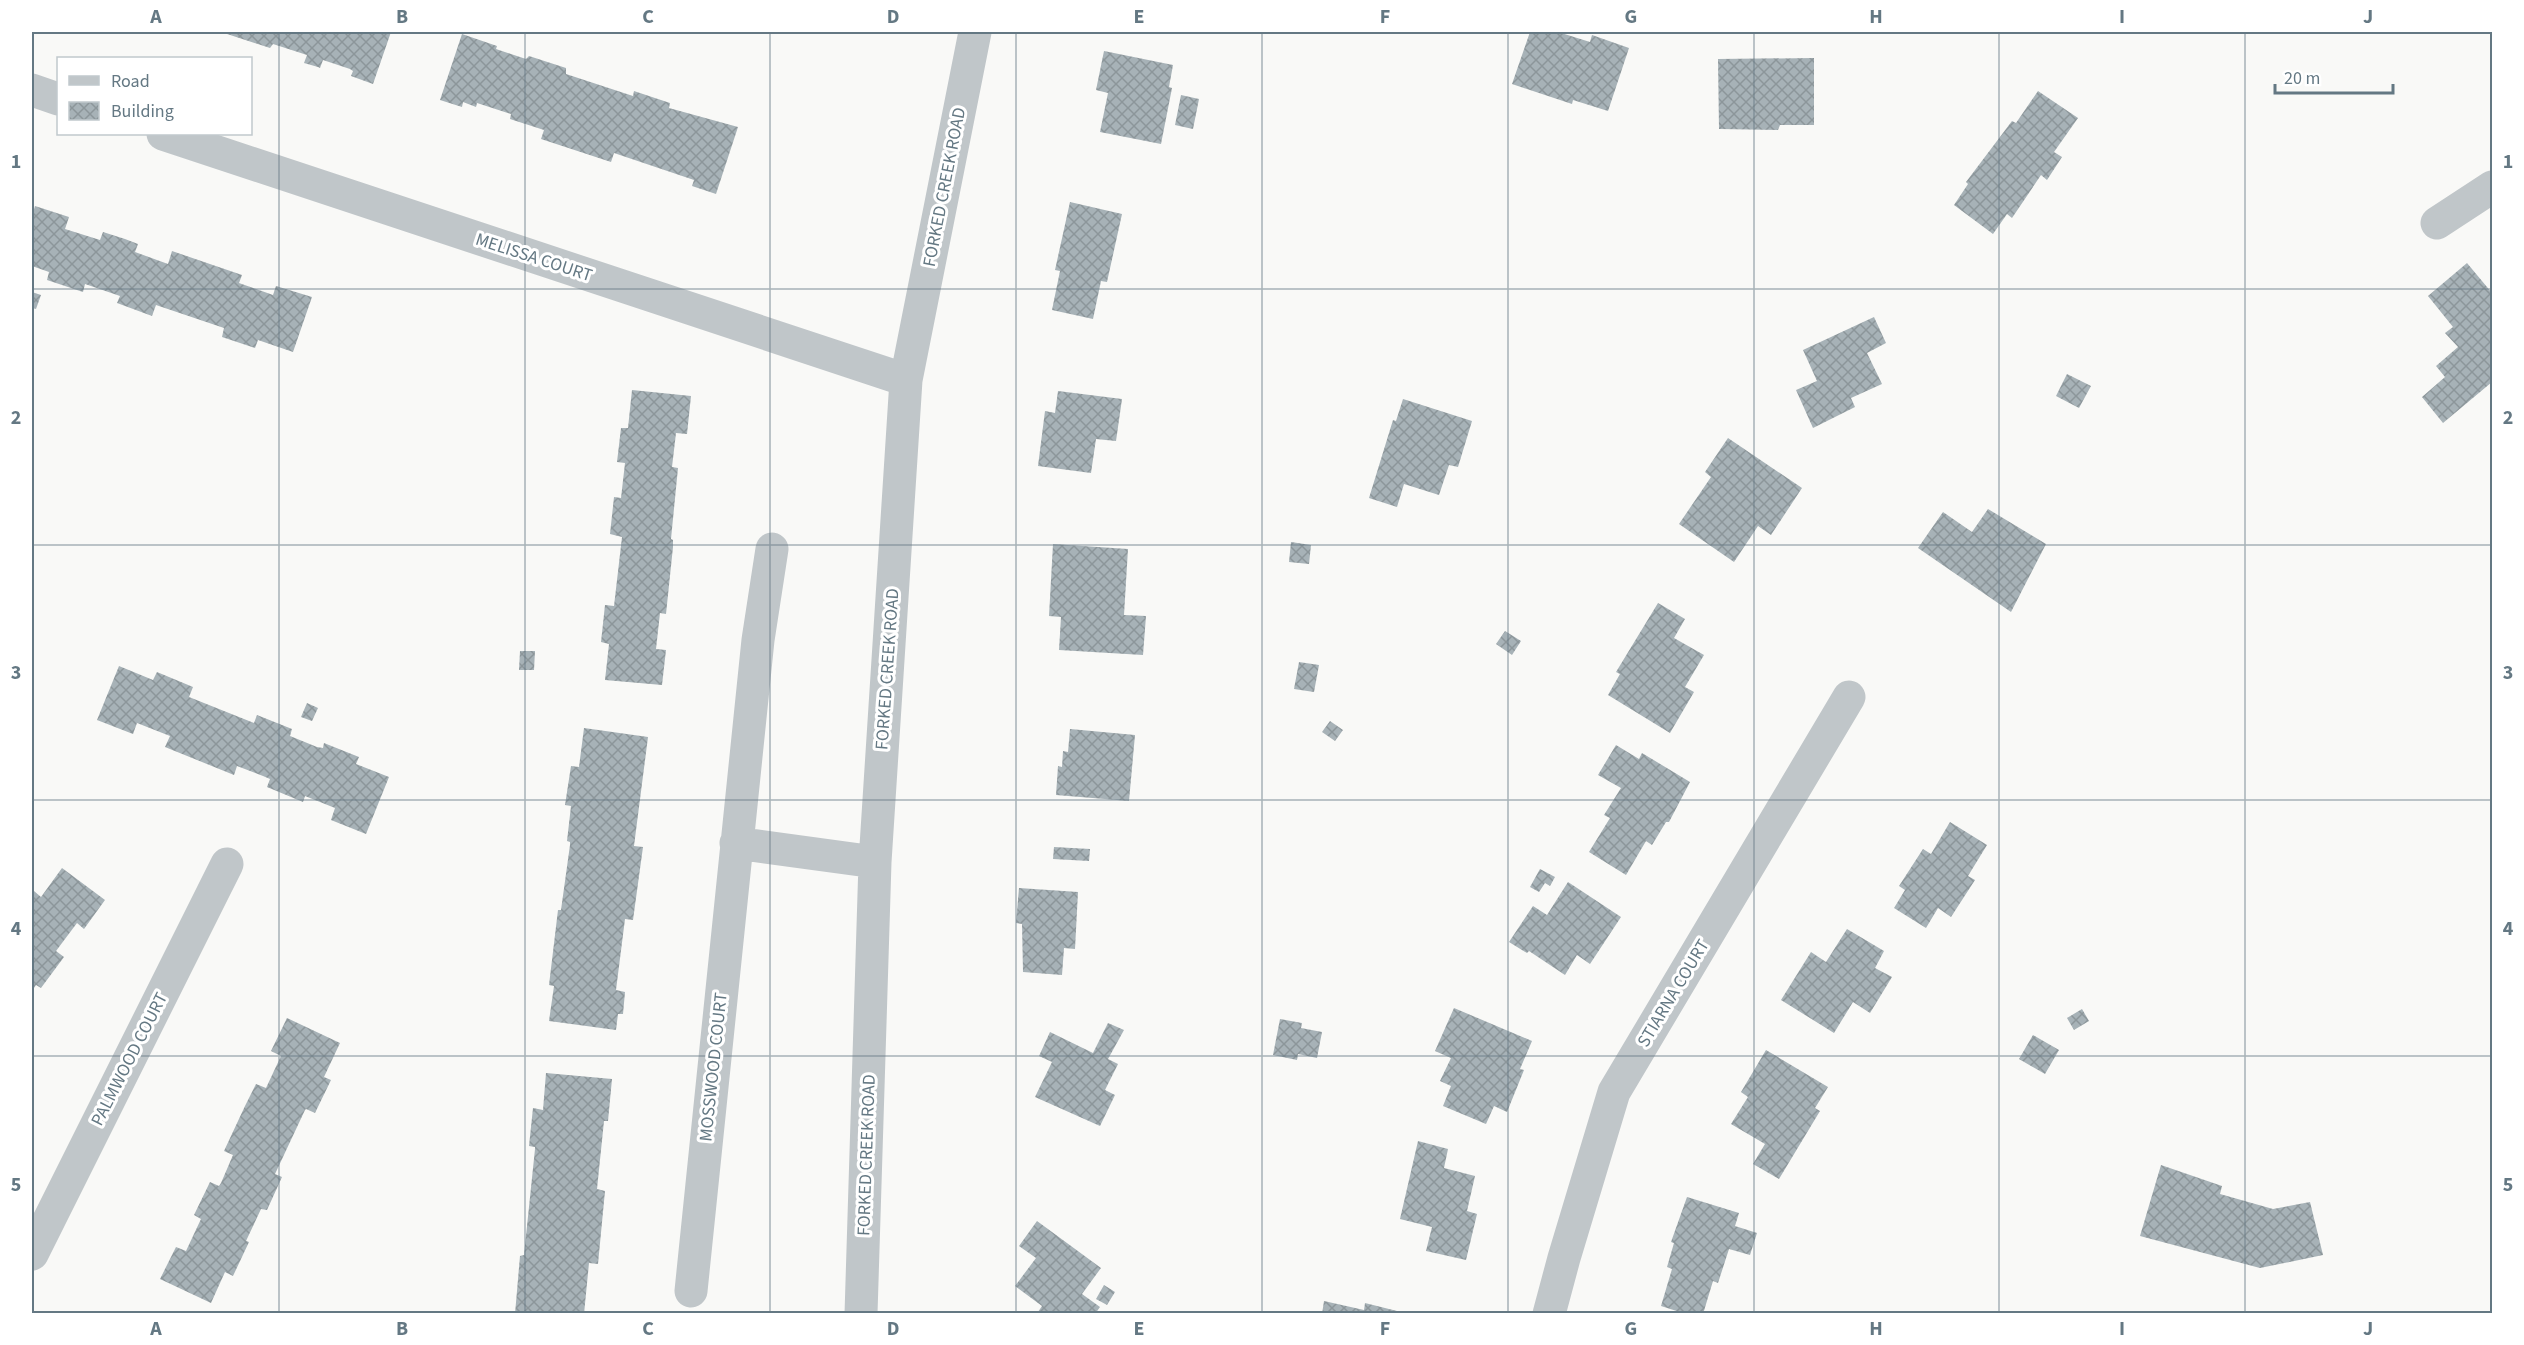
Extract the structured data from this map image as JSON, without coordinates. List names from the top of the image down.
{
  "streets": {
    "street": [
      "FORKED CREEK ROAD",
      "MELISSA COURT",
      "STIARNA COURT",
      "PALMWOOD COURT",
      "MOSSWOOD COURT"
    ]
  },
  "crossings": [
    ["FORKED CREEK ROAD", "MELISSA COURT"]
  ],
  "legend": ["Road", "Building"],
  "scale_bar": "20 m",
  "grid": {
    "columns": [
      "A",
      "B",
      "C",
      "D",
      "E",
      "F",
      "G",
      "H",
      "I",
      "J"
    ],
    "rows": [
      "1",
      "2",
      "3",
      "4",
      "5"
    ]
  }
}
